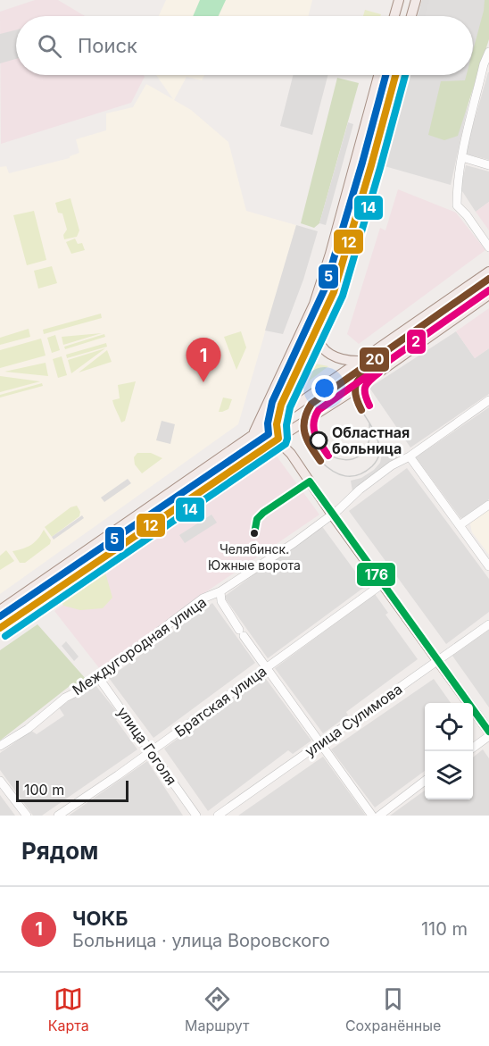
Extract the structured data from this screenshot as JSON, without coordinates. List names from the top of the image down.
{
  "streets": {
    "street": [
      "Междугородная улица",
      "Братская улица",
      "улица Сулимова",
      "улица Гоголя"
    ]
  },
  "crossings": [
    ["Междугородная улица", "улица Гоголя"],
    ["Братская улица", "улица Гоголя"]
  ],
  "places": ["Областная больница", "Челябинск. Южные ворота"],
  "lines": [
    "transit line 12",
    "transit line 14",
    "transit line 5",
    "transit line 20",
    "transit line 2",
    "transit line 176"
  ],
  "scale_bar": "100 m",
  "page": {
    "search": "Поиск",
    "pins": "1",
    "scale": "100 m",
    "heading": "Рядом",
    "list": [
      {
        "mark": "1",
        "name": "ЧОКБ",
        "note": "Больница · улица Воровского",
        "value": "110 m"
      }
    ],
    "nav": ["Карта", "Маршрут", "Сохранённые"]
  }
}
